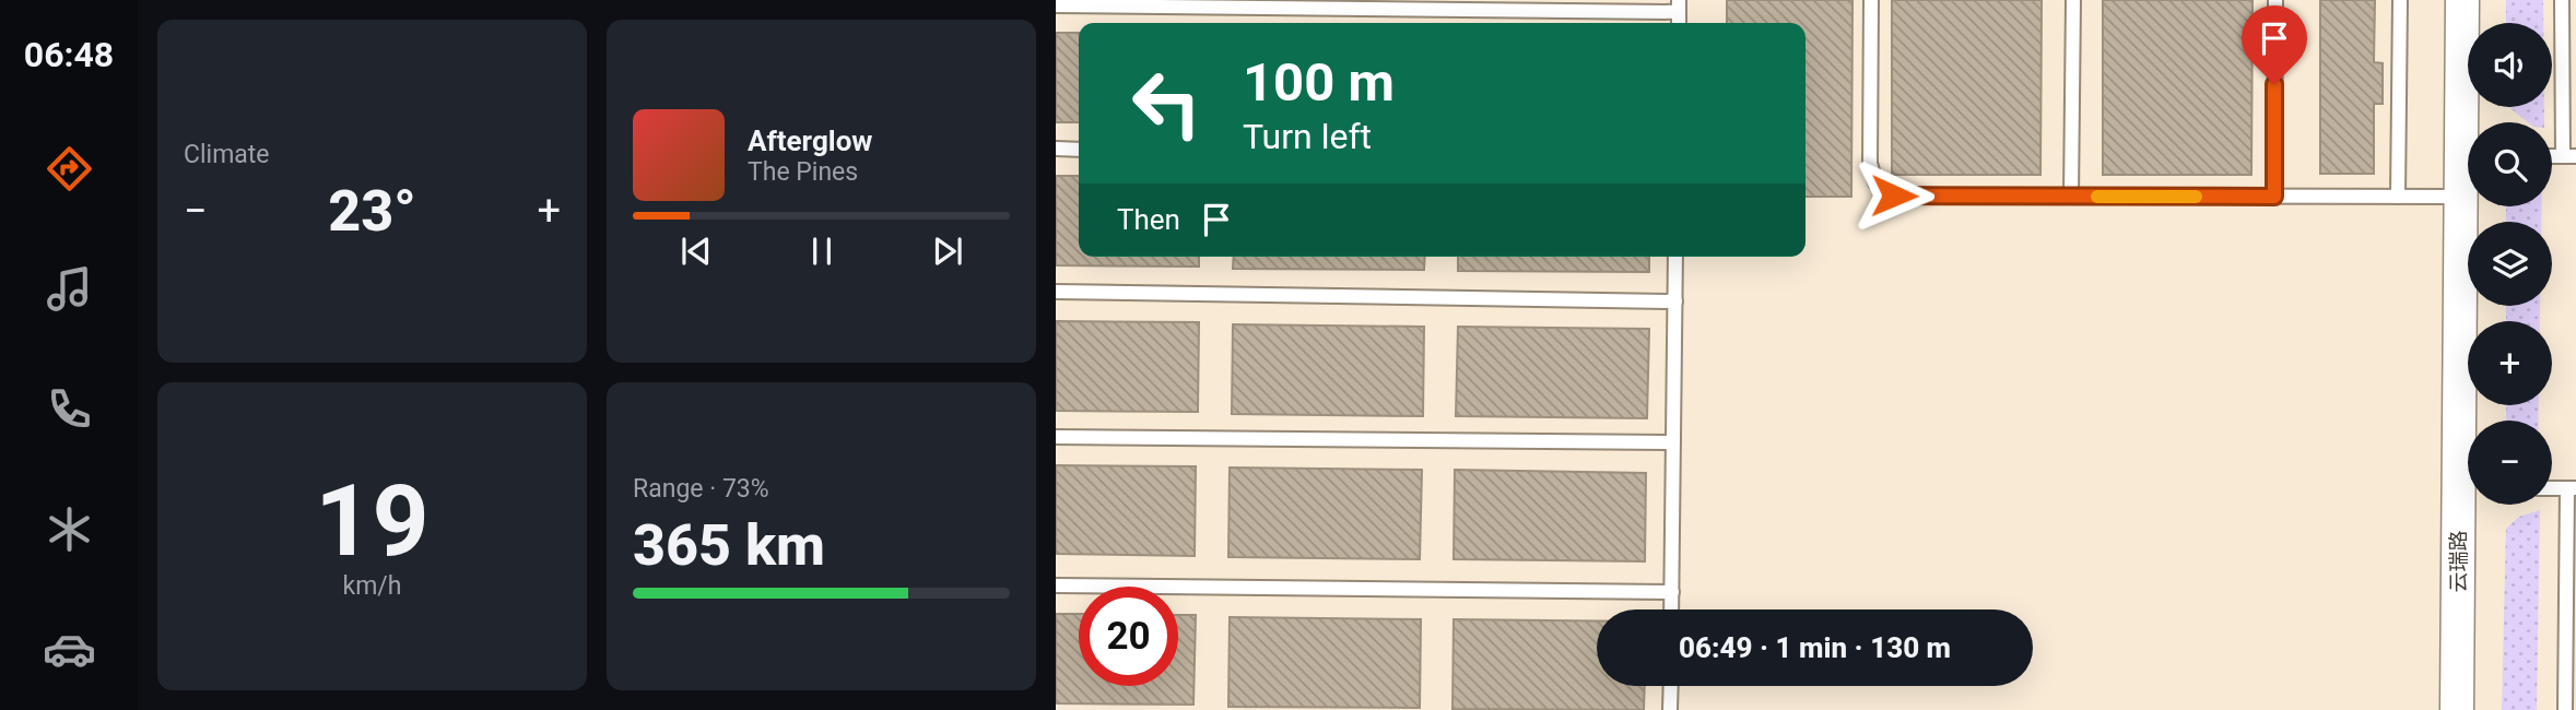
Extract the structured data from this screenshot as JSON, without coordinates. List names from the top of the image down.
{
  "streets": {
    "street": ["云瑞路"]
  },
  "page": {
    "tabs": "06:48",
    "tile": [
      "Climate",
      ["19", "km/h"],
      ["Range · 73%", "365 km"]
    ],
    "map_buttons": ["+", "−"],
    "turn": ["100 m", "Turn left"],
    "song": ["Afterglow", "The Pines"],
    "heat": ["−", "23°", "+"],
    "then": "Then",
    "limit": "20",
    "trip": "06:49 · 1 min · 130 m"
  }
}
